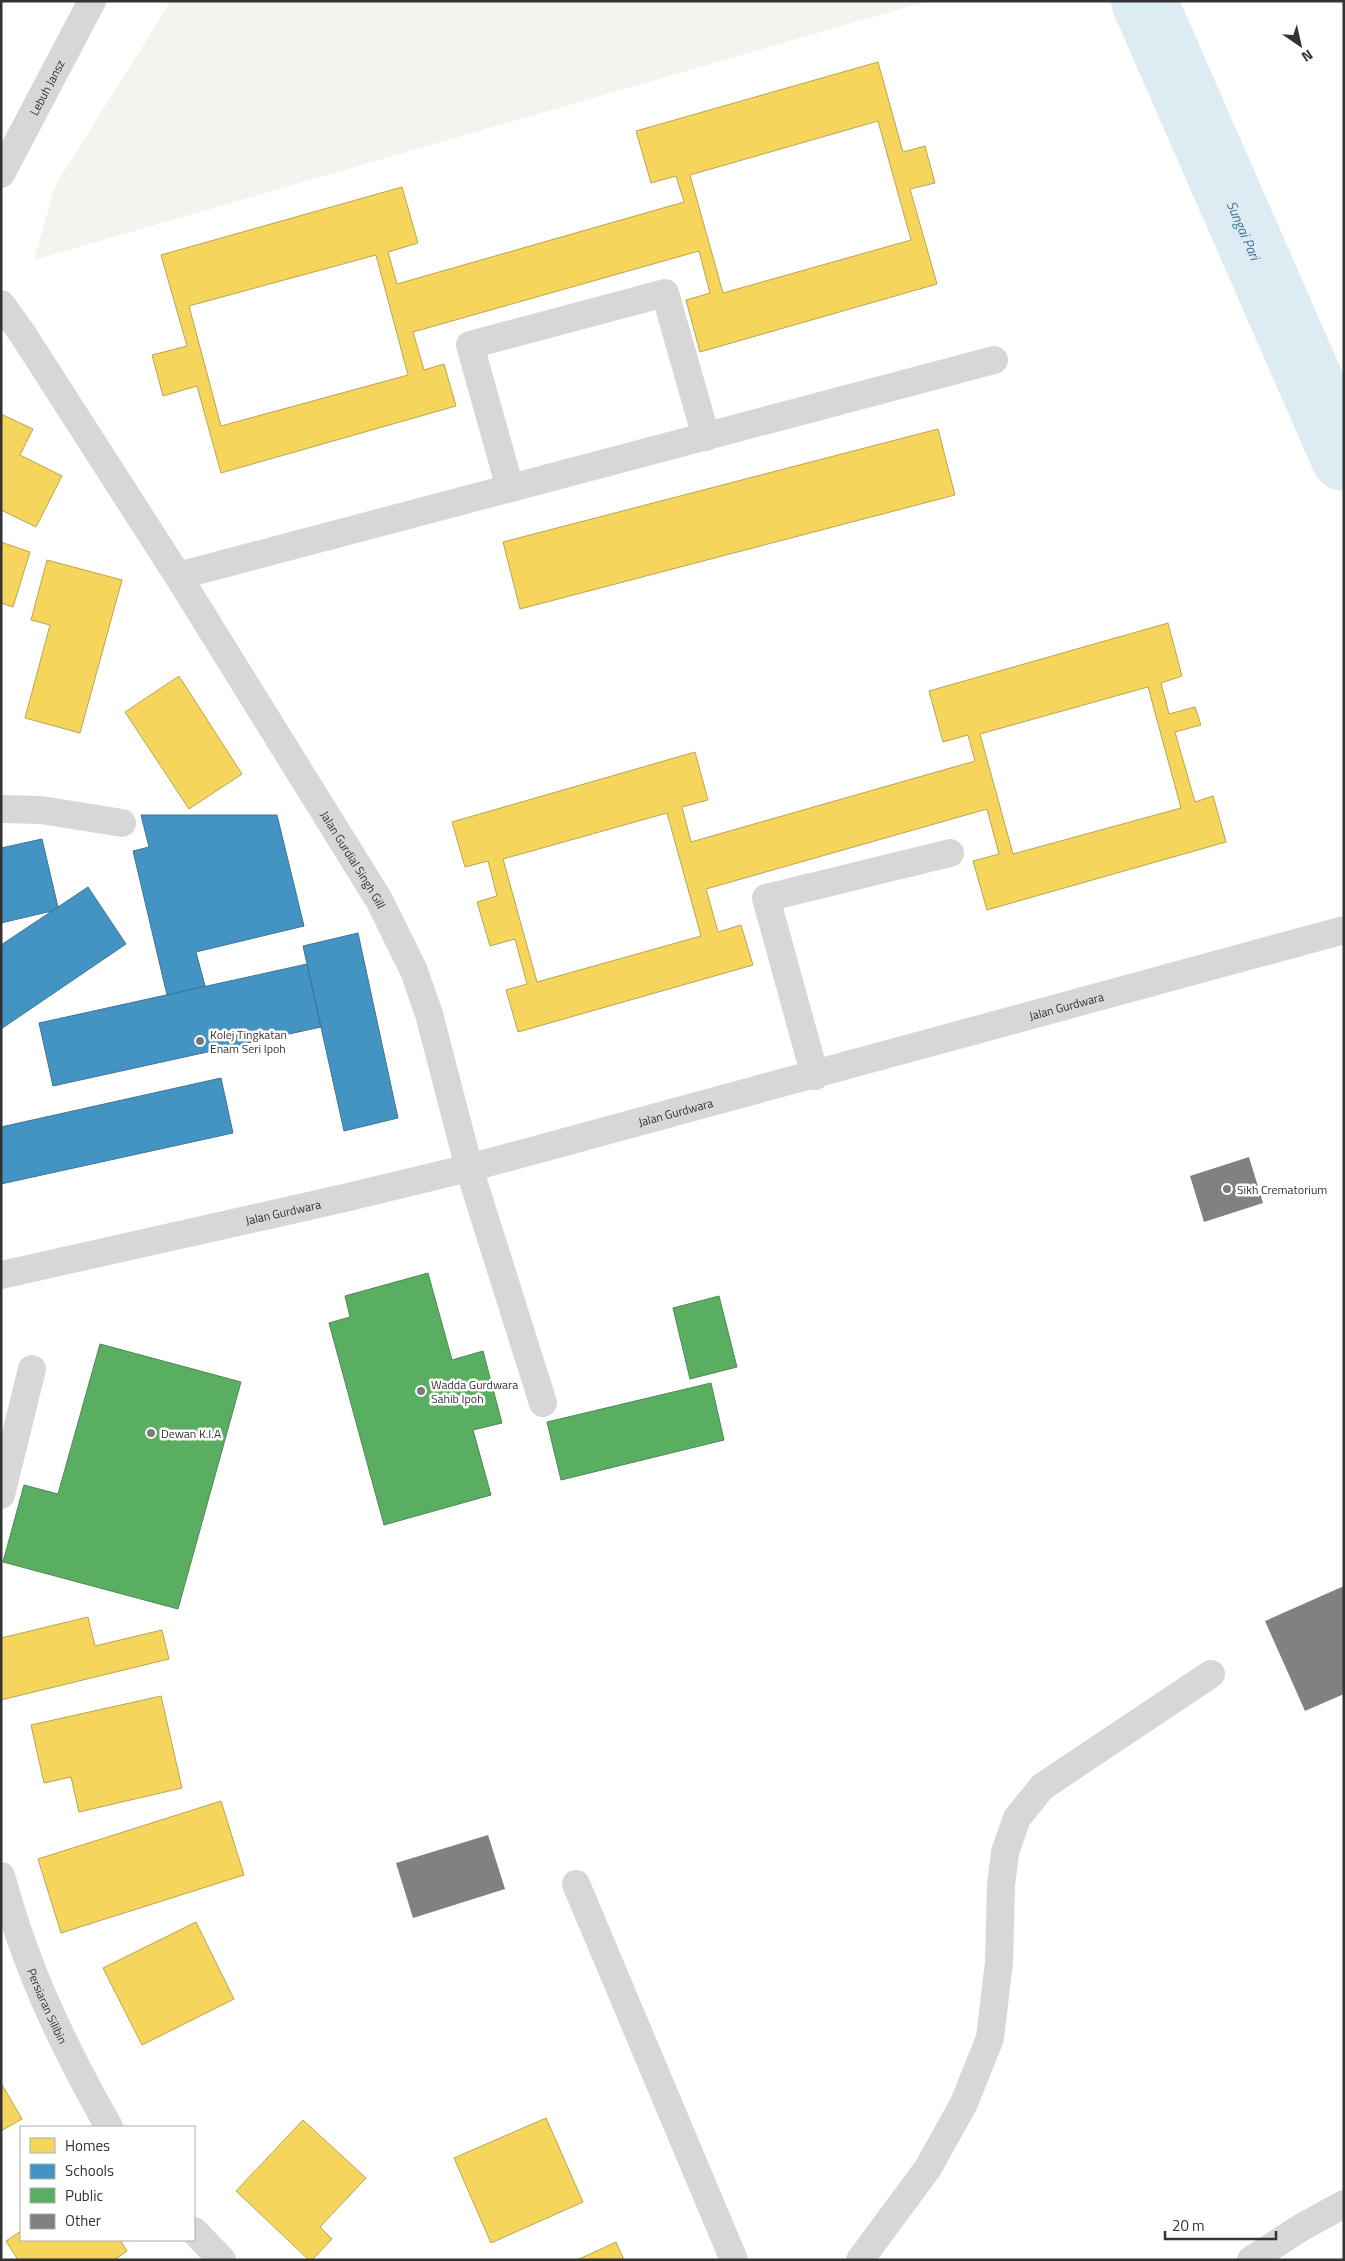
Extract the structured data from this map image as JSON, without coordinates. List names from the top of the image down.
{
  "streets": {
    "street": [
      "Lebuh Jansz",
      "Jalan Gurdial Singh Gill",
      "Jalan Gurdwara",
      "Persiaran Silibin"
    ]
  },
  "crossings": [
    ["Jalan Gurdial Singh Gill", "Jalan Gurdwara"]
  ],
  "water": ["Sungai Pari"],
  "places": [
    "Kolej Tingkatan Enam Seri Ipoh",
    "Sikh Crematorium",
    "Wadda Gurdwara Sahib Ipoh",
    "Dewan K.I.A"
  ],
  "legend": [
    "Homes",
    "Schools",
    "Public",
    "Other"
  ],
  "scale_bar": "20 m",
  "north": "bottom right"
}
